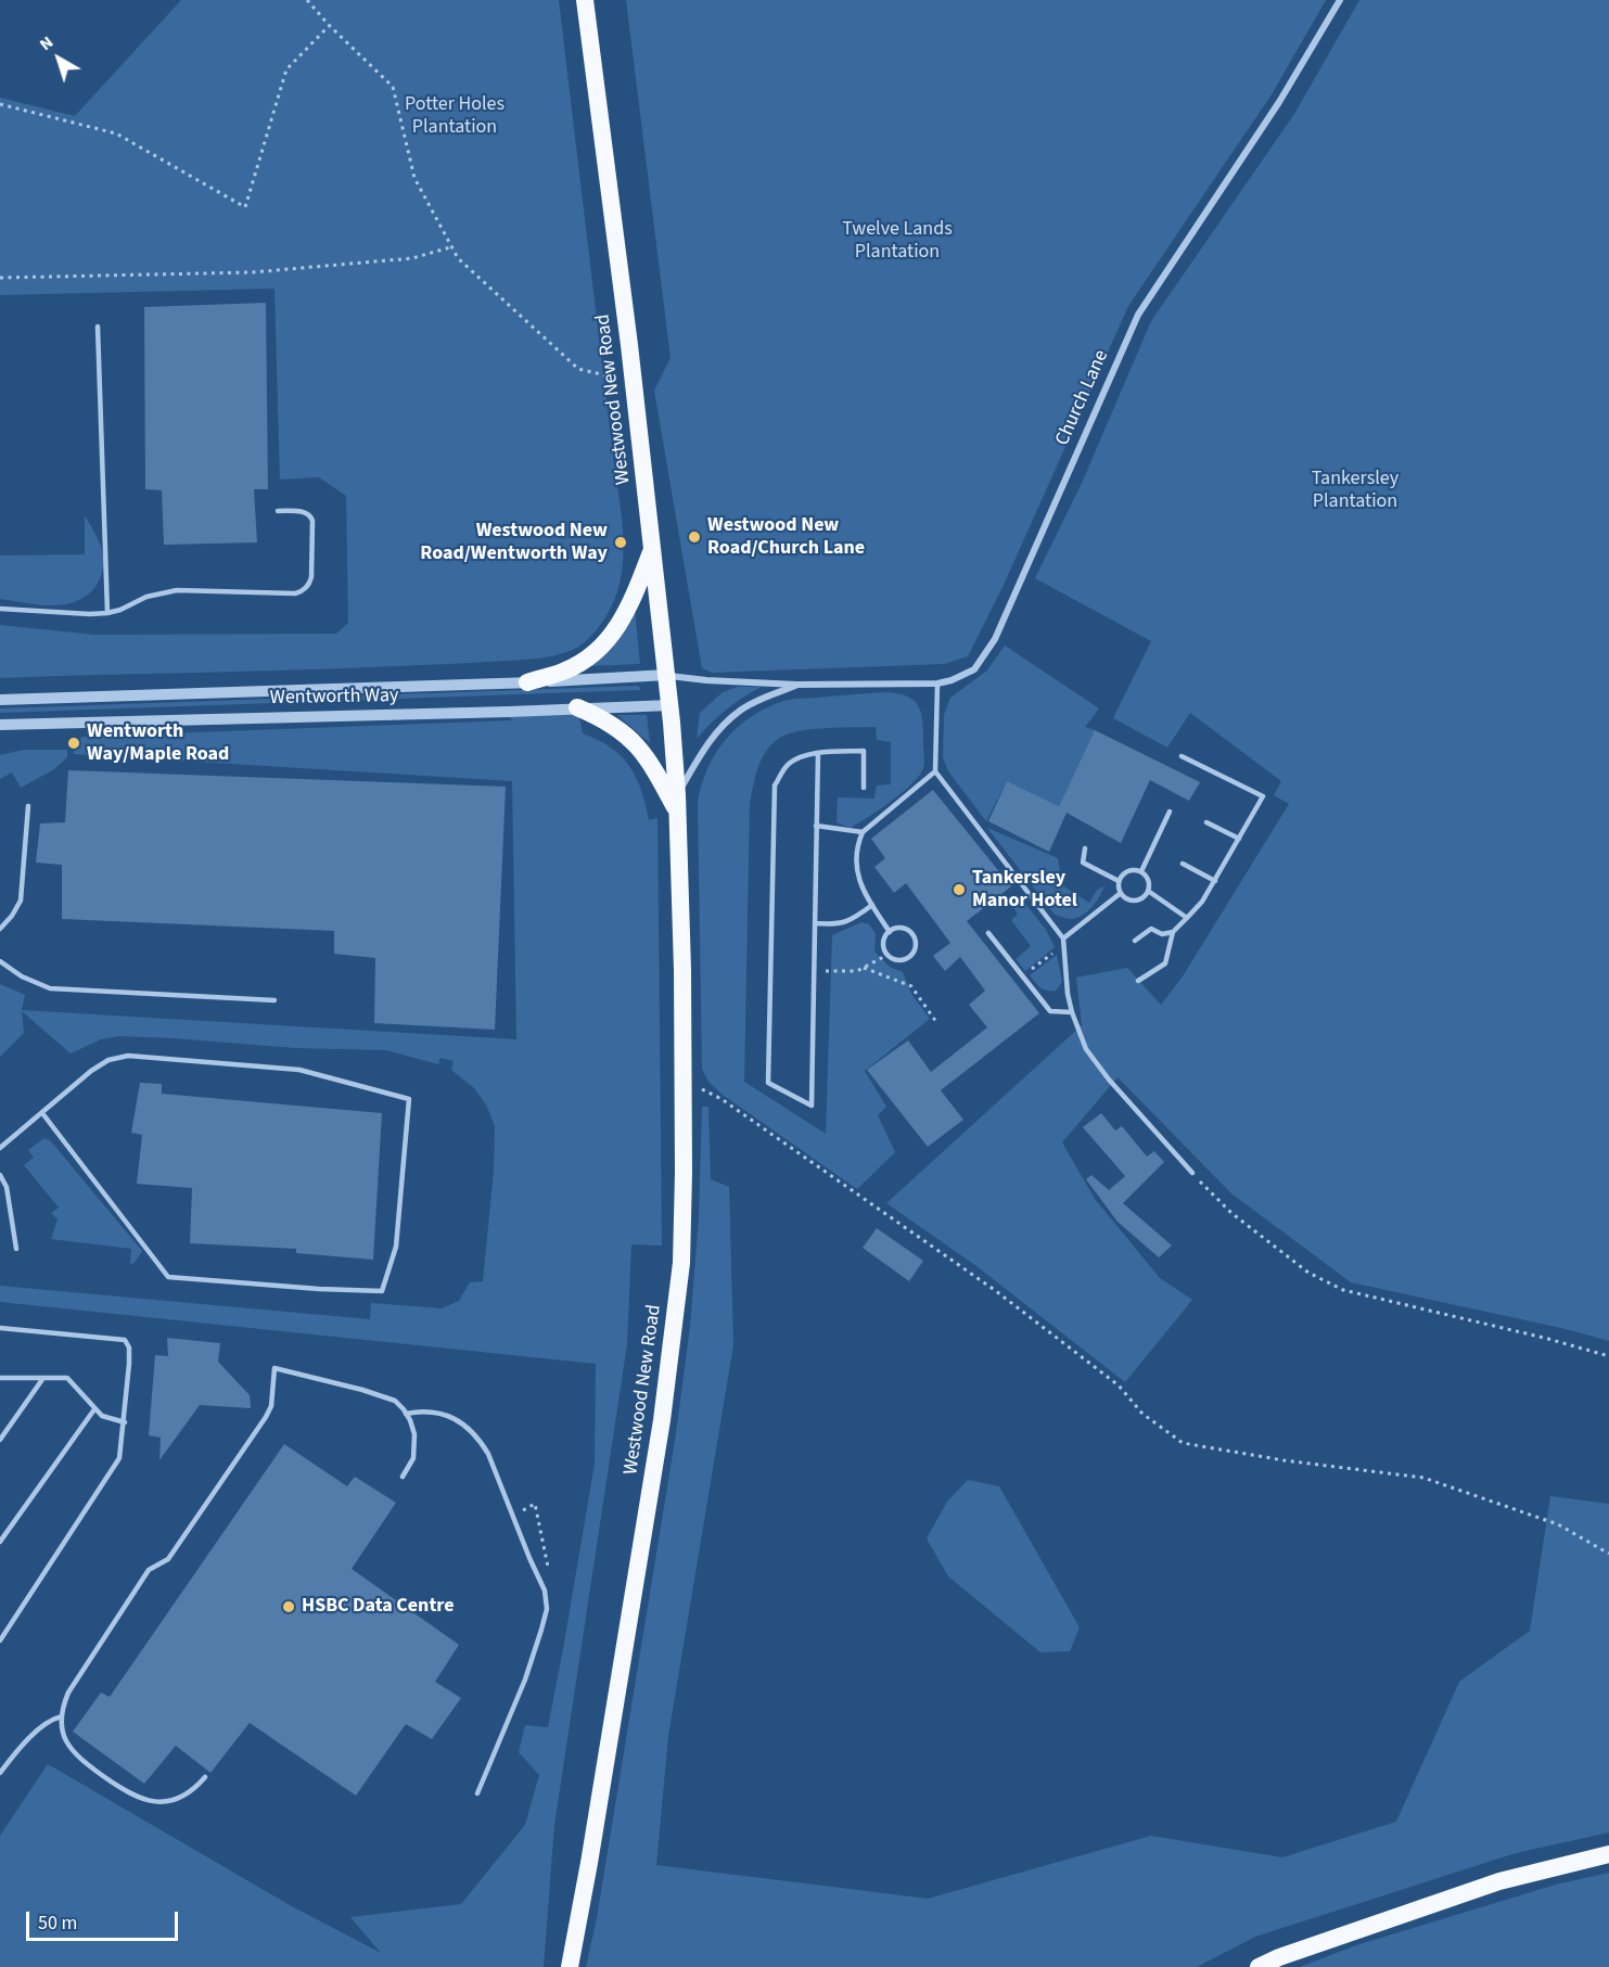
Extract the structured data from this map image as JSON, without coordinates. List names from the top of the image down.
{
  "streets": {
    "highway": ["Westwood New Road"],
    "street": ["Church Lane", "Wentworth Way"]
  },
  "crossings": [
    ["Church Lane", "Westwood New Road"],
    ["Church Lane", "Wentworth Way"],
    ["Westwood New Road", "Wentworth Way"]
  ],
  "parks": ["Potter Holes Plantation", "Twelve Lands Plantation", "Tankersley Plantation"],
  "places": [
    "Westwood New Road/Church Lane",
    "Westwood New Road/Wentworth Way",
    "Wentworth Way/Maple Road",
    "Tankersley Manor Hotel",
    "HSBC Data Centre"
  ],
  "scale_bar": "50 m",
  "north": "top left"
}
